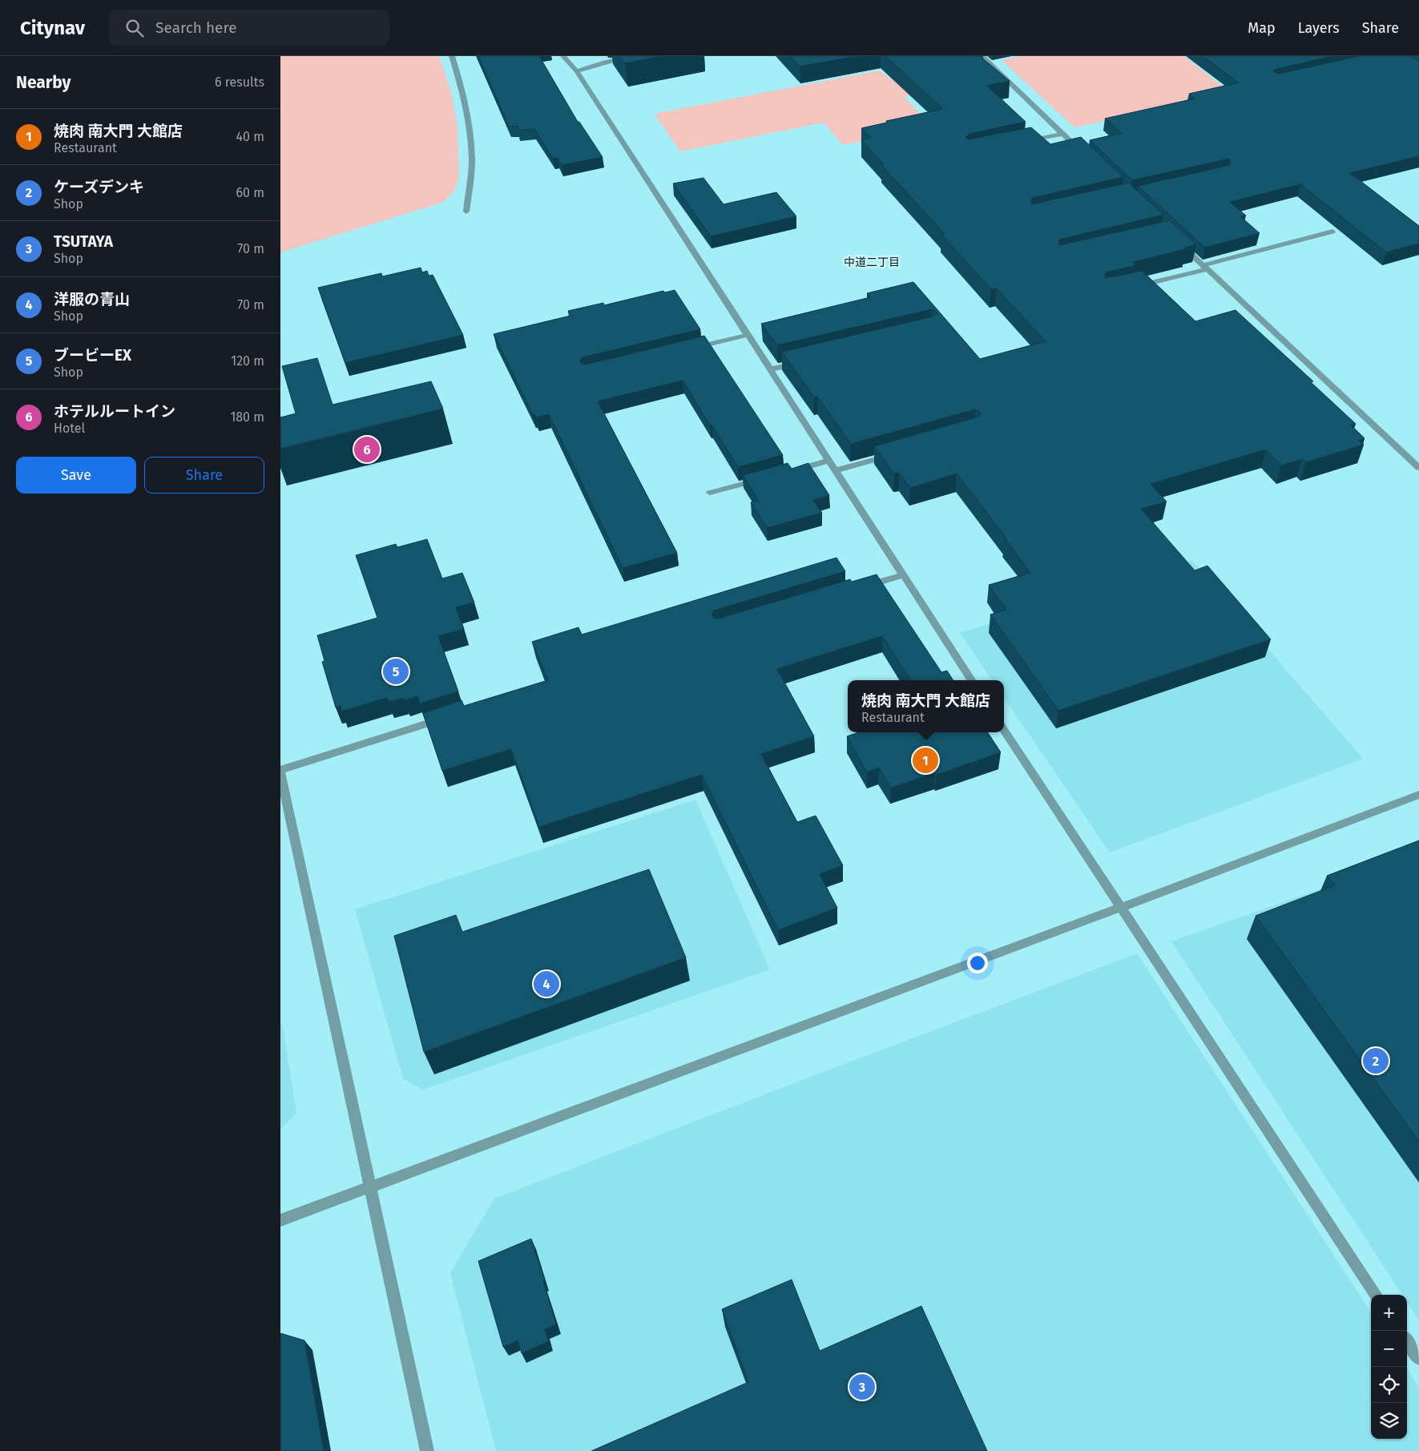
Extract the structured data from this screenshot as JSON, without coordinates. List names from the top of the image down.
{
  "districts": ["中道二丁目"],
  "page": {
    "header": "Citynav",
    "search": "Search here",
    "nav": ["Map", "Layers", "Share"],
    "heading": ["Nearby", "6 results"],
    "list": [
      {
        "mark": "1",
        "name": "焼肉 南大門 大館店",
        "note": "Restaurant",
        "value": "40 m"
      },
      {
        "mark": "2",
        "name": "ケーズデンキ",
        "note": "Shop",
        "value": "60 m"
      },
      {
        "mark": "3",
        "name": "TSUTAYA",
        "note": "Shop",
        "value": "70 m"
      },
      {
        "mark": "4",
        "name": "洋服の青山",
        "note": "Shop",
        "value": "70 m"
      },
      {
        "mark": "5",
        "name": "ブービーEX",
        "note": "Shop",
        "value": "120 m"
      },
      {
        "mark": "6",
        "name": "ホテルルートイン",
        "note": "Hotel",
        "value": "180 m"
      }
    ],
    "pins": [
      "6",
      "5",
      "1",
      "4",
      "2",
      "3"
    ],
    "buttons": ["Save", "Share"],
    "popup": ["焼肉 南大門 大館店", "Restaurant"],
    "map_buttons": ["+", "−"]
  }
}
